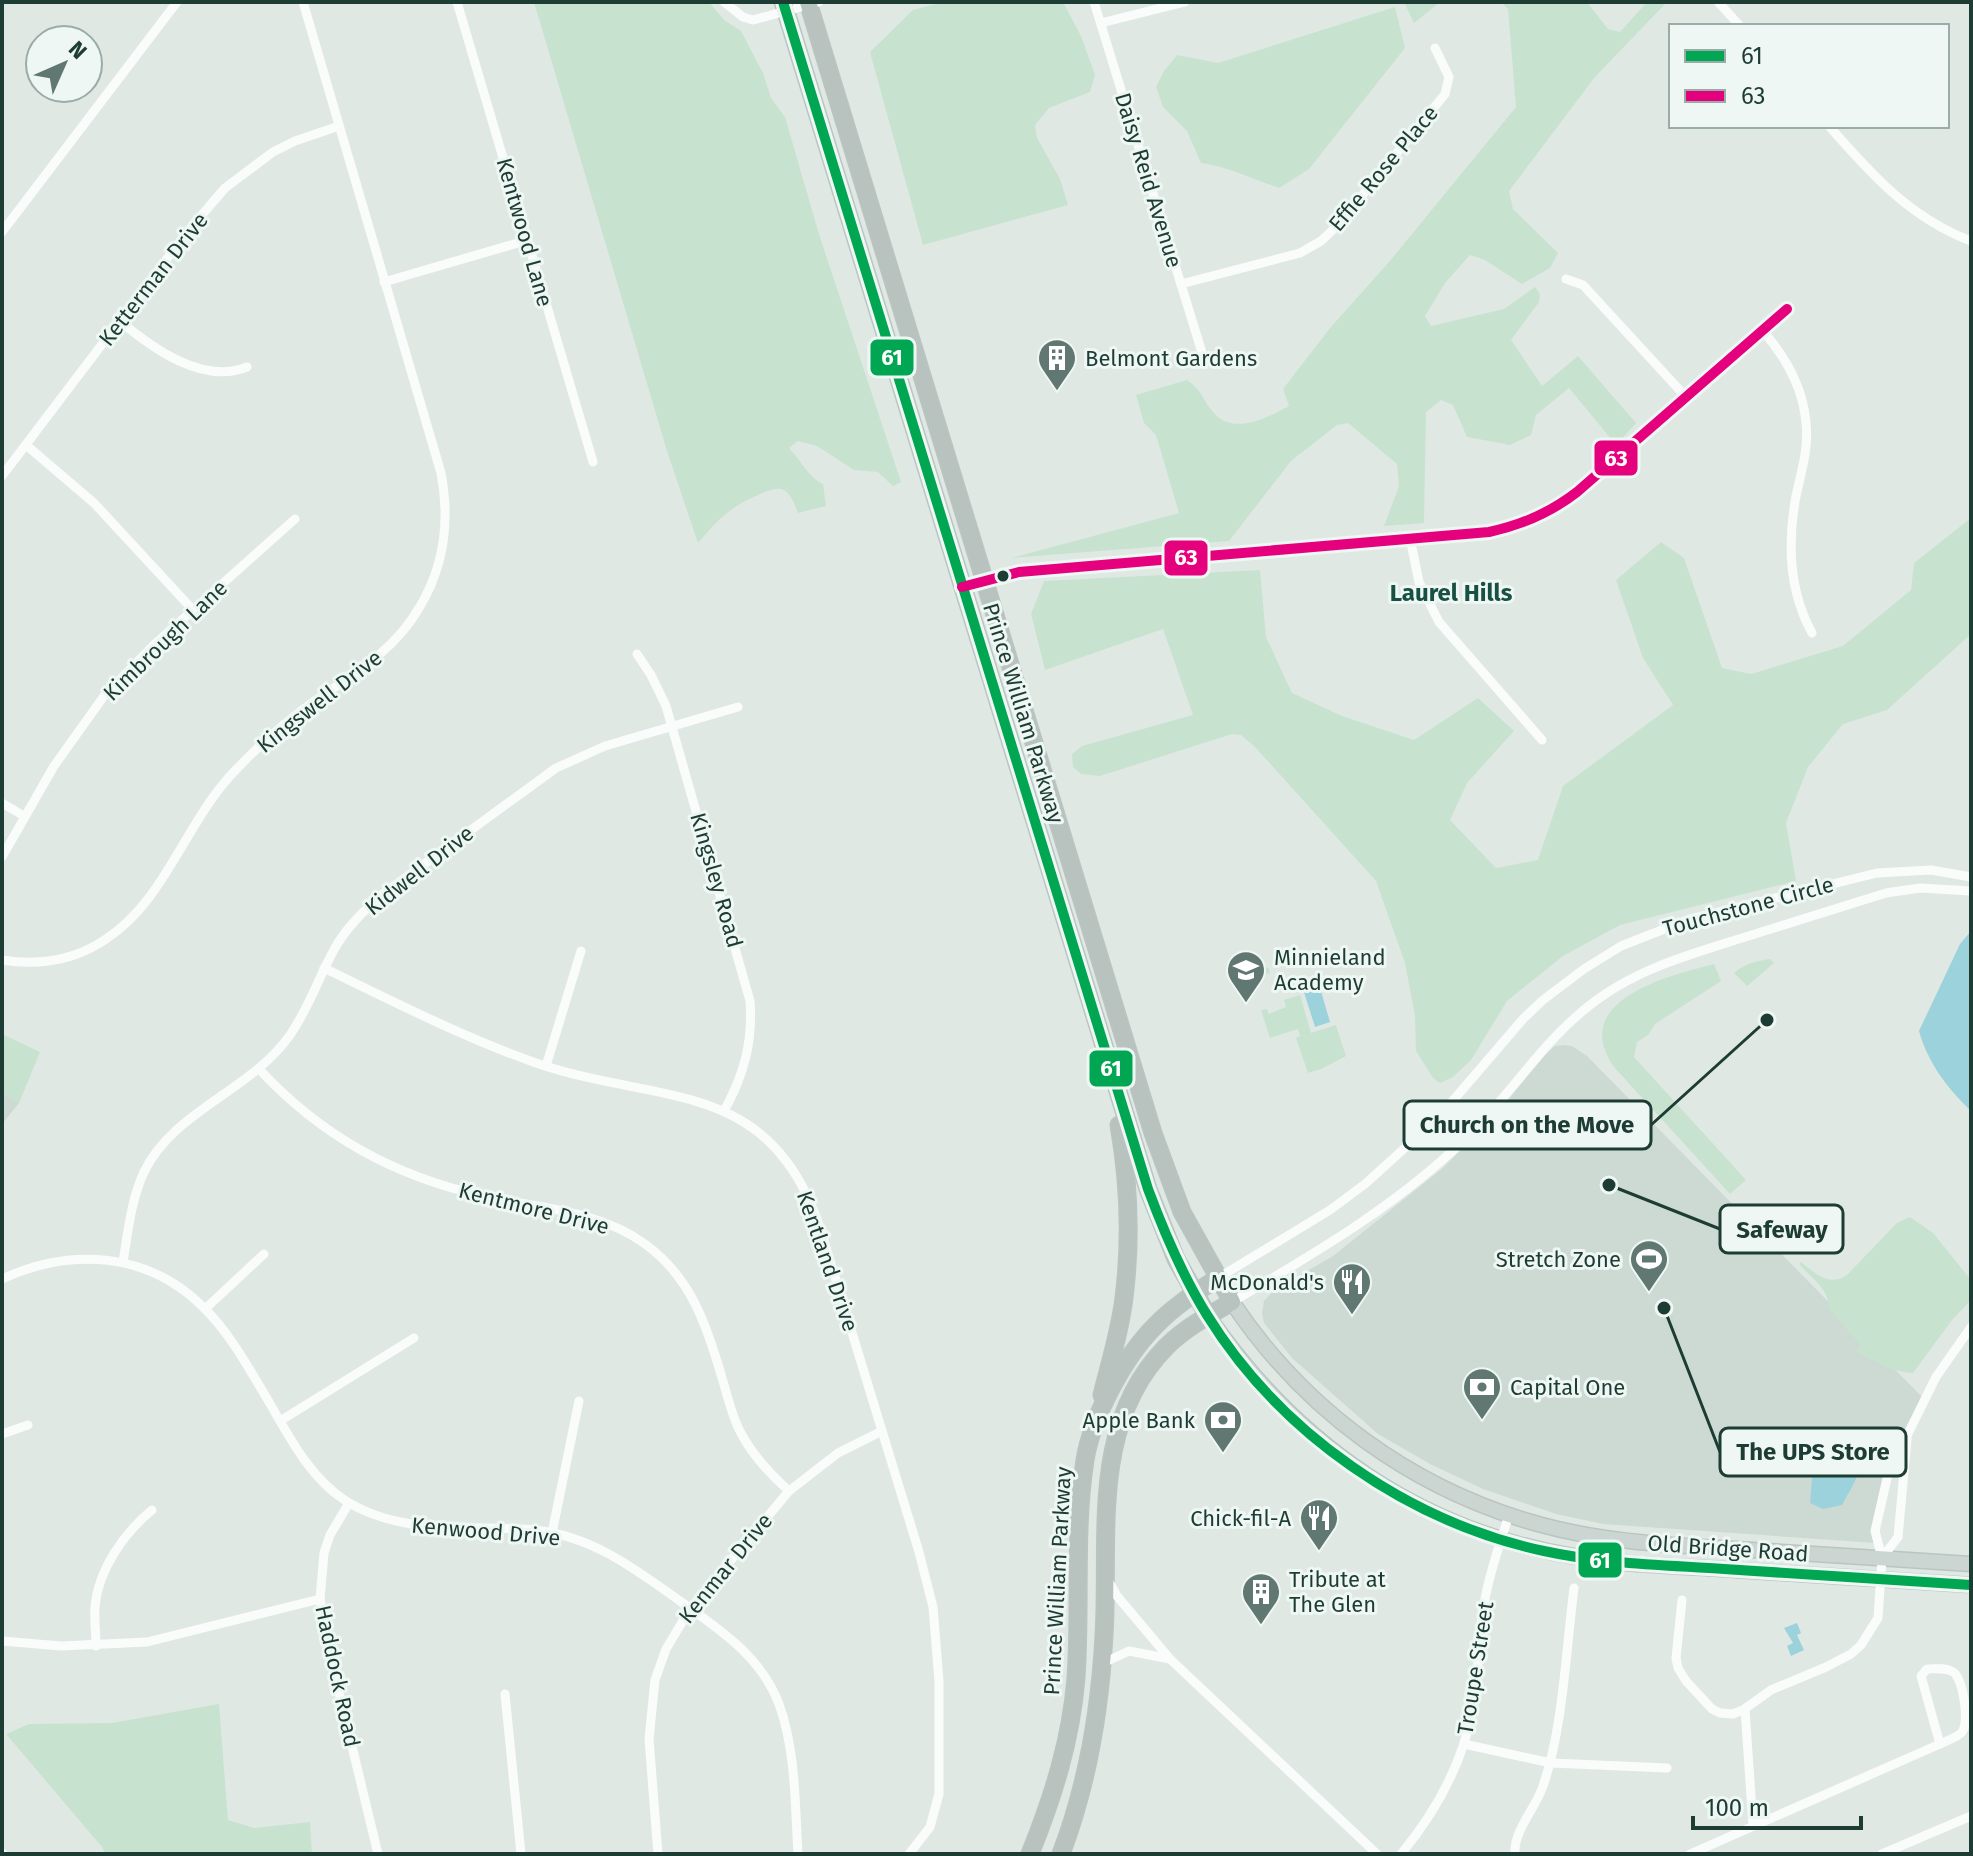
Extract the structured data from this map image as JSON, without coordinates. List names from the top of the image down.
{
  "streets": {
    "highway": ["Prince William Parkway"],
    "main road": ["Old Bridge Road"],
    "street": [
      "Effie Rose Place",
      "Daisy Reid Avenue",
      "Kentwood Lane",
      "Ketterman Drive",
      "Kimbrough Lane",
      "Kingswell Drive",
      "Kidwell Drive",
      "Kingsley Road",
      "Touchstone Circle",
      "Kentmore Drive",
      "Kentland Drive",
      "Kenwood Drive",
      "Kenmar Drive",
      "Troupe Street",
      "Haddock Road"
    ]
  },
  "crossings": [
    ["Effie Rose Place", "Daisy Reid Avenue"],
    ["Ketterman Drive", "Kingswell Drive"],
    ["Prince William Parkway", "Touchstone Circle"],
    ["Prince William Parkway", "Old Bridge Road"],
    ["Kidwell Drive", "Kingsley Road"],
    ["Kidwell Drive", "Kentmore Drive"],
    ["Kidwell Drive", "Kentland Drive"],
    ["Kidwell Drive", "Kenwood Drive"],
    ["Kingsley Road", "Kentland Drive"],
    ["Touchstone Circle", "Old Bridge Road"],
    ["Kentmore Drive", "Kenmar Drive"],
    ["Kentland Drive", "Kenmar Drive"],
    ["Kenwood Drive", "Kenmar Drive"],
    ["Kenwood Drive", "Haddock Road"],
    ["Old Bridge Road", "Troupe Street"]
  ],
  "districts": ["Laurel Hills"],
  "places": {
    "building": ["Belmont Gardens", "Tribute at The Glen"],
    "school or university": ["Minnieland Academy"],
    "other": ["Church on the Move", "Safeway", "The UPS Store"],
    "sports": ["Stretch Zone"],
    "restaurant": ["McDonald's", "Chick-fil-A"],
    "bank": ["Capital One", "Apple Bank"]
  },
  "lines": ["transit line 61", "transit line 63"],
  "legend": ["61", "63"],
  "scale_bar": "100 m",
  "north": "top right"
}
